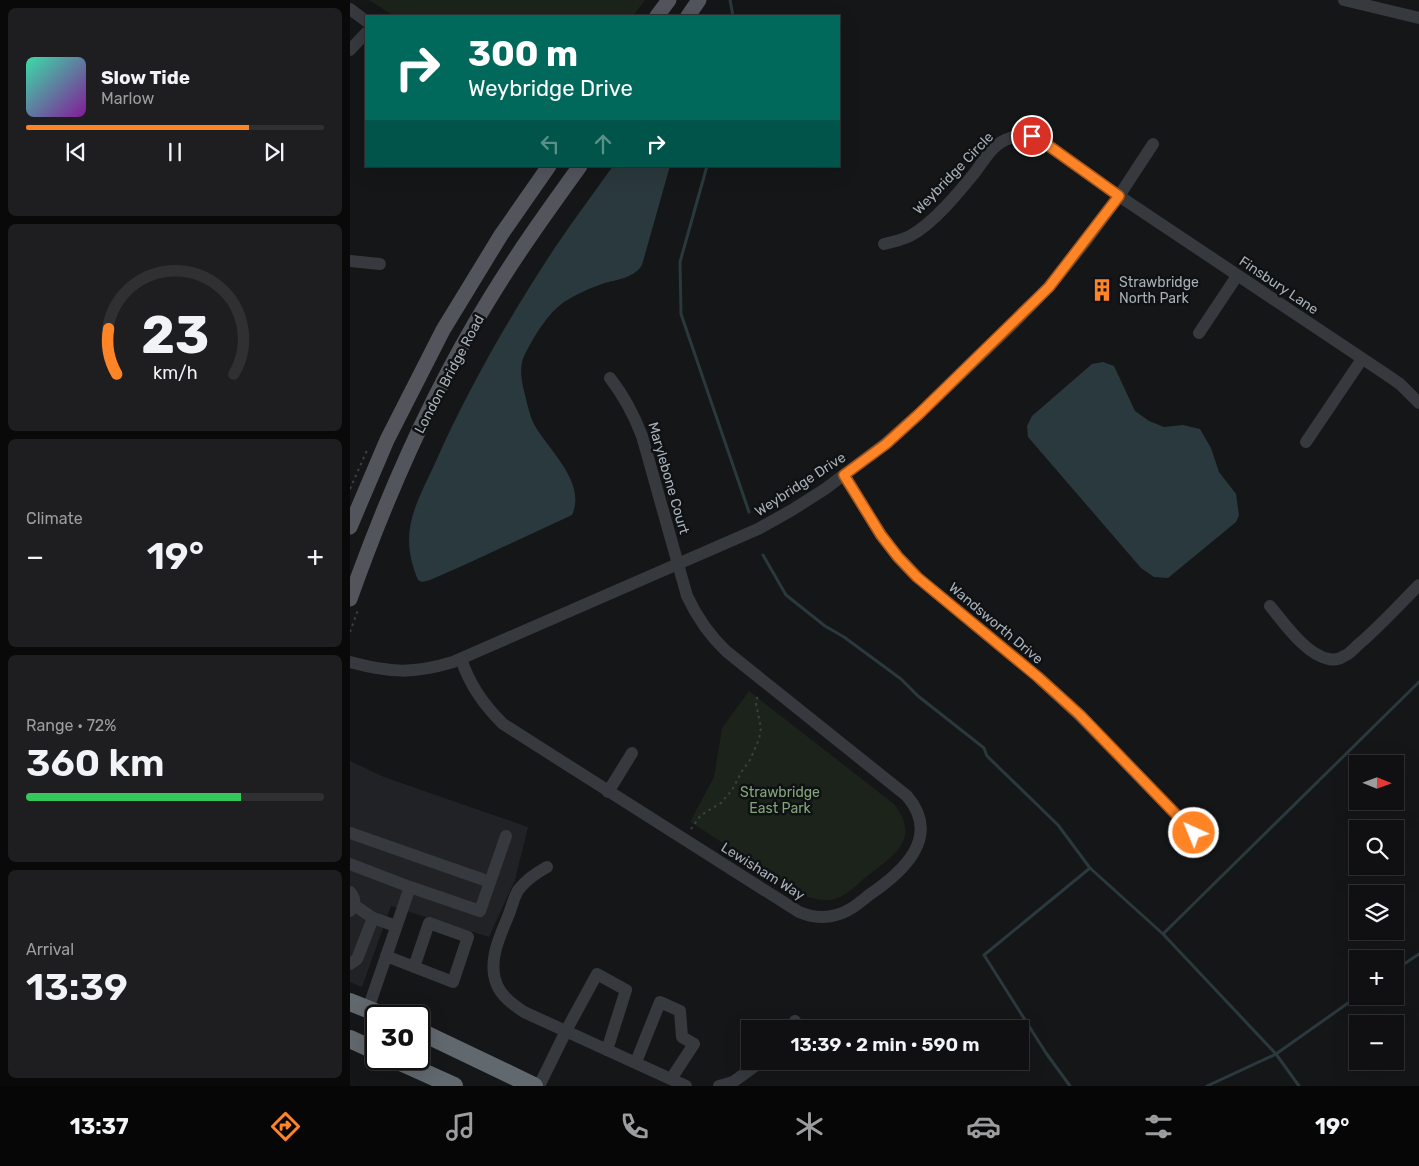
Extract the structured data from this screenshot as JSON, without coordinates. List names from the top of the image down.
{
  "streets": {
    "main road": ["London Bridge Road"],
    "street": [
      "Weybridge Circle",
      "Finsbury Lane",
      "Marylebone Court",
      "Weybridge Drive",
      "Wandsworth Drive",
      "Lewisham Way"
    ]
  },
  "crossings": [
    ["Weybridge Circle", "Finsbury Lane"],
    ["Weybridge Circle", "Weybridge Drive"],
    ["Finsbury Lane", "Weybridge Drive"],
    ["Marylebone Court", "Weybridge Drive"],
    ["Marylebone Court", "Lewisham Way"],
    ["Weybridge Drive", "Wandsworth Drive"],
    ["Weybridge Drive", "Lewisham Way"]
  ],
  "parks": ["Strawbridge East Park"],
  "places": {
    "building": ["Strawbridge North Park"]
  },
  "north": "right",
  "page": {
    "turn": ["300 m", "Weybridge Drive"],
    "song": ["Slow Tide", "Marlow"],
    "tile": [
      "Climate",
      ["Range · 72%", "360 km"],
      ["Arrival", "13:39"]
    ],
    "heat": ["−", "19°", "+"],
    "map_buttons": ["+", "−"],
    "limit": "30",
    "trip": "13:39 · 2 min · 590 m",
    "tabs": ["13:37", "19°"],
    "gauge": ["23", "km/h"]
  }
}
